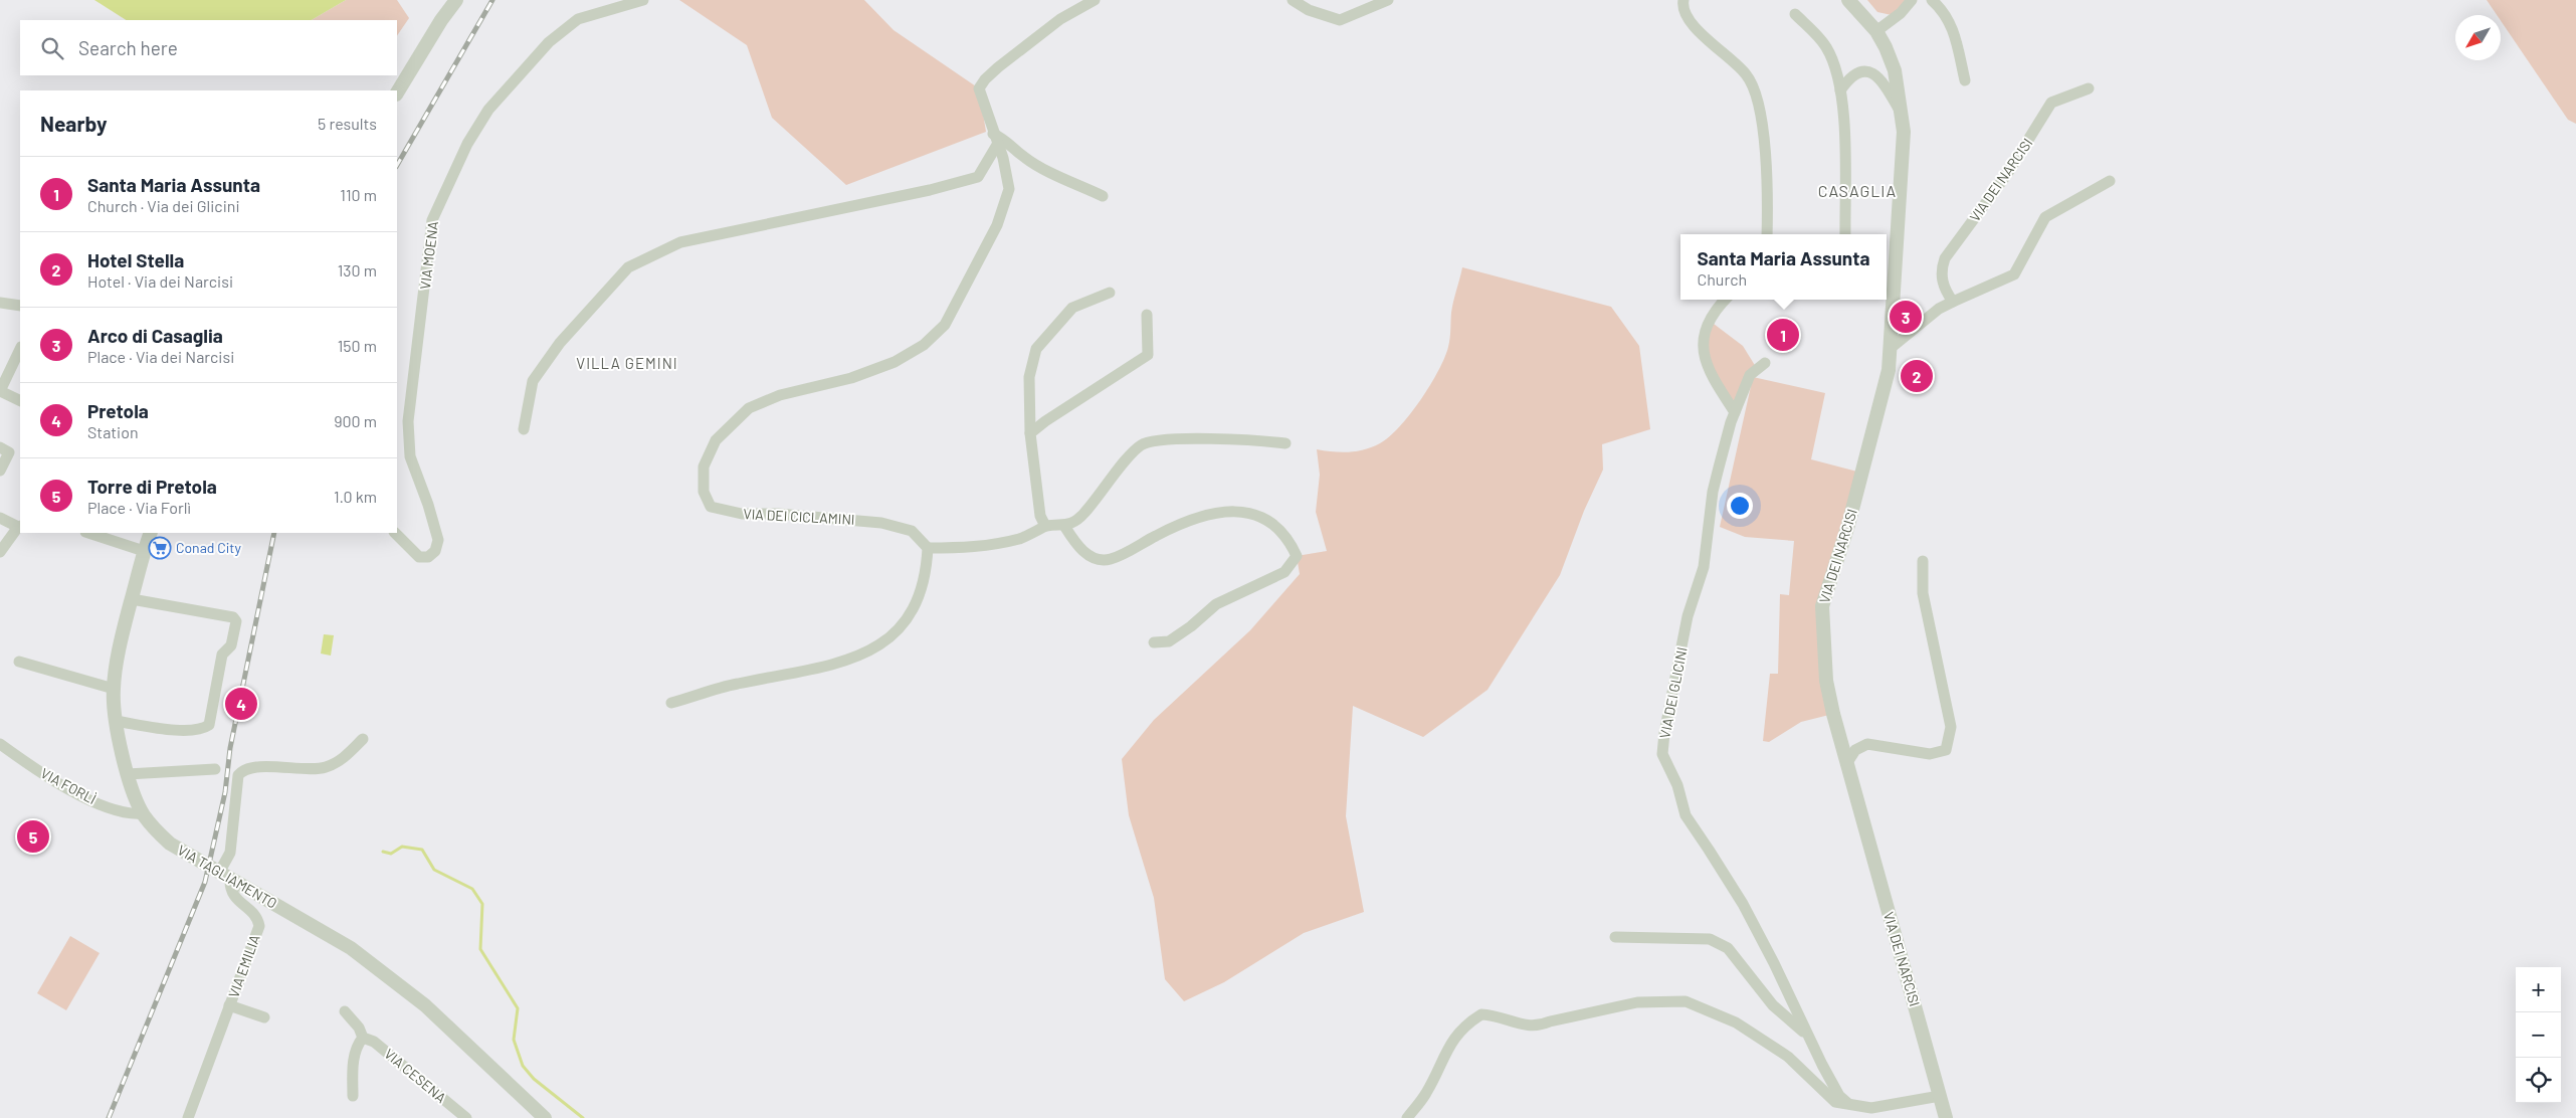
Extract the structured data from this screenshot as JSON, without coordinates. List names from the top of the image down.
{
  "streets": {
    "street": [
      "VIA DEI NARCISI",
      "VIA MOENA",
      "VIA DEI CICLAMINI",
      "VIA DEI GLICINI",
      "VIA FORLÌ",
      "VIA TAGLIAMENTO",
      "VIA EMILIA",
      "VIA CESENA"
    ]
  },
  "crossings": [
    ["VIA FORLÌ", "VIA TAGLIAMENTO"],
    ["VIA TAGLIAMENTO", "VIA EMILIA"]
  ],
  "districts": ["CASAGLIA", "VILLA GEMINI"],
  "places": {
    "supermarket": ["Conad City"]
  },
  "north": "bottom left",
  "page": {
    "search": "Search here",
    "heading": ["Nearby", "5 results"],
    "list": [
      {
        "mark": "1",
        "name": "Santa Maria Assunta",
        "note": "Church · Via dei Glicini",
        "value": "110 m"
      },
      {
        "mark": "2",
        "name": "Hotel Stella",
        "note": "Hotel · Via dei Narcisi",
        "value": "130 m"
      },
      {
        "mark": "3",
        "name": "Arco di Casaglia",
        "note": "Place · Via dei Narcisi",
        "value": "150 m"
      },
      {
        "mark": "4",
        "name": "Pretola",
        "note": "Station",
        "value": "900 m"
      },
      {
        "mark": "5",
        "name": "Torre di Pretola",
        "note": "Place · Via Forlì",
        "value": "1.0 km"
      }
    ],
    "popup": ["Santa Maria Assunta", "Church"],
    "pins": [
      "3",
      "1",
      "2",
      "4",
      "5"
    ],
    "map_buttons": ["+", "−"]
  }
}
